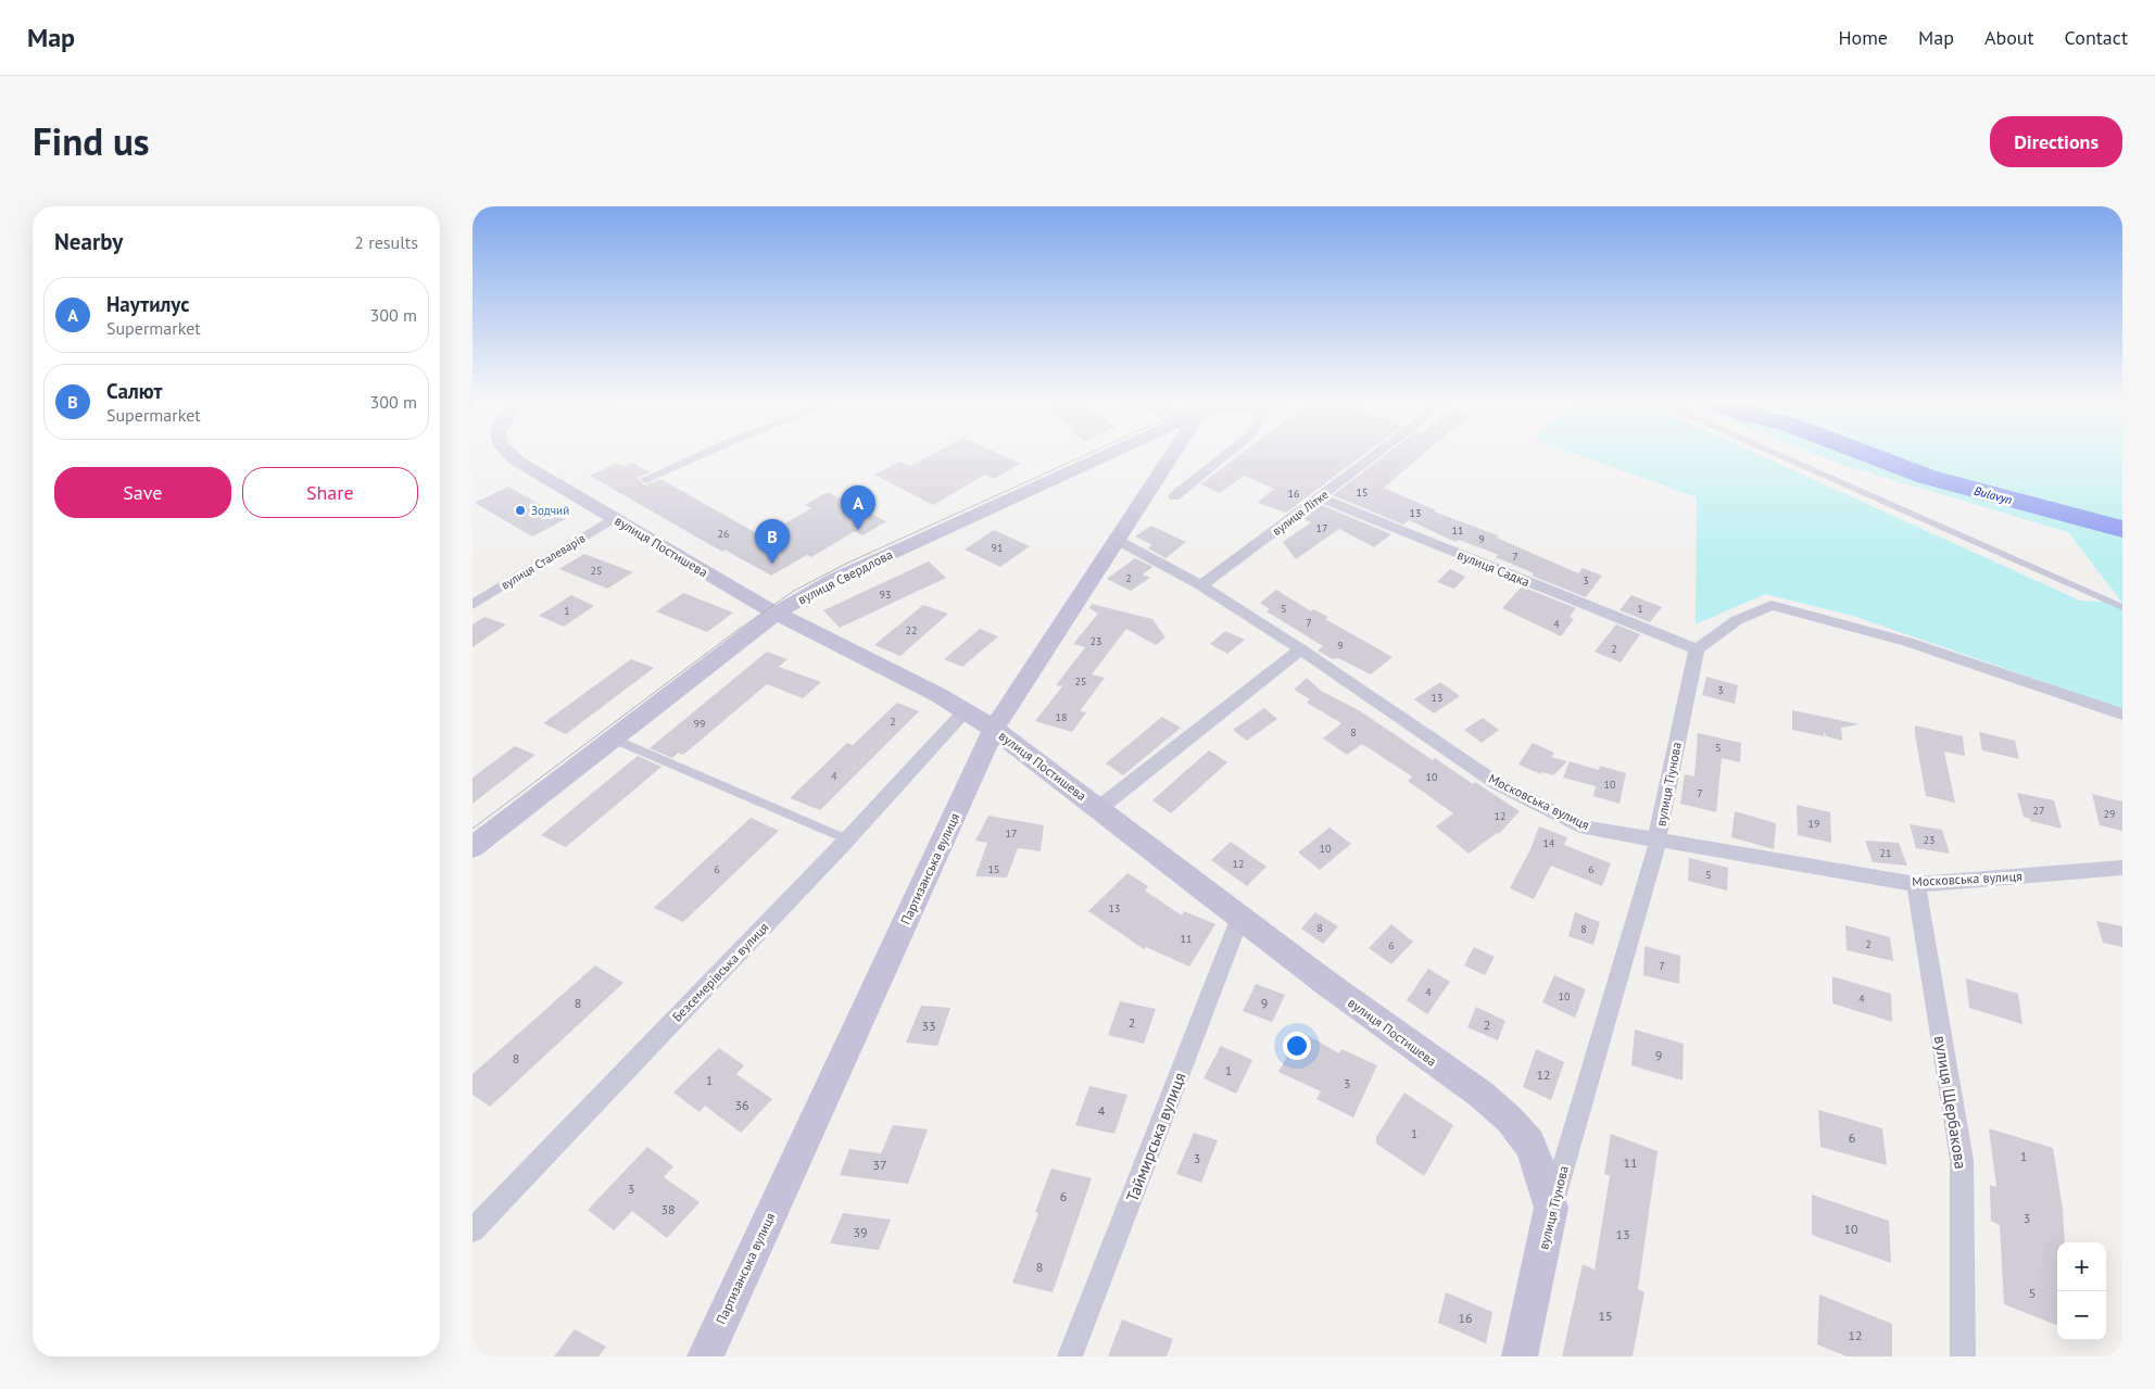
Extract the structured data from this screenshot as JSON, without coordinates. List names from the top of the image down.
{
  "streets": {
    "street": [
      "вулиця Літке",
      "вулиця Постишева",
      "вулиця Сталеварів",
      "вулиця Садка",
      "вулиця Свердлова",
      "вулиця Тіунова",
      "Московська вулиця",
      "Партизанська вулиця",
      "Безсемерівська вулиця",
      "вулиця Щербакова",
      "Таймирська вулиця"
    ]
  },
  "crossings": [
    ["вулиця Літке", "вулиця Садка"],
    ["вулиця Літке", "Московська вулиця"],
    ["вулиця Постишева", "вулиця Сталеварів"],
    ["вулиця Постишева", "вулиця Свердлова"],
    ["вулиця Постишева", "вулиця Тіунова"],
    ["вулиця Постишева", "Партизанська вулиця"],
    ["вулиця Постишева", "Безсемерівська вулиця"],
    ["вулиця Постишева", "Таймирська вулиця"],
    ["вулиця Тіунова", "Московська вулиця"],
    ["Московська вулиця", "Партизанська вулиця"],
    ["Московська вулиця", "вулиця Щербакова"]
  ],
  "water": ["Bulavyn"],
  "places": ["Зодчий"],
  "house_numbers": [
    "15",
    "16",
    "13",
    "17",
    "11",
    "26",
    "9",
    "91",
    "7",
    "25",
    "2",
    "3",
    "93",
    "5",
    "1",
    "1",
    "7",
    "4",
    "22",
    "23",
    "9",
    "2",
    "25",
    "3",
    "13",
    "18",
    "2",
    "99",
    "8",
    "5",
    "4",
    "10",
    "10",
    "7",
    "27",
    "29",
    "12",
    "19",
    "17",
    "23",
    "14",
    "10",
    "21",
    "12",
    "6",
    "15",
    "6",
    "5",
    "13",
    "8",
    "8",
    "11",
    "2",
    "6",
    "7",
    "4",
    "10",
    "4",
    "8",
    "9",
    "2",
    "2",
    "33",
    "9",
    "8",
    "1",
    "12",
    "1",
    "3",
    "36",
    "4",
    "1",
    "6",
    "1",
    "3",
    "11",
    "37",
    "3",
    "6",
    "38",
    "3",
    "10",
    "39",
    "13",
    "8",
    "5",
    "15",
    "16",
    "12"
  ],
  "page": {
    "header": "Map",
    "nav": [
      "Home",
      "Map",
      "About",
      "Contact"
    ],
    "title": "Find us",
    "buttons": [
      "Directions",
      ["Save", "Share"]
    ],
    "heading": ["Nearby", "2 results"],
    "list": [
      {
        "mark": "A",
        "name": "Наутилус",
        "note": "Supermarket",
        "value": "300 m"
      },
      {
        "mark": "B",
        "name": "Салют",
        "note": "Supermarket",
        "value": "300 m"
      }
    ],
    "pins": ["A", "B"],
    "map_buttons": ["+", "−"]
  }
}
